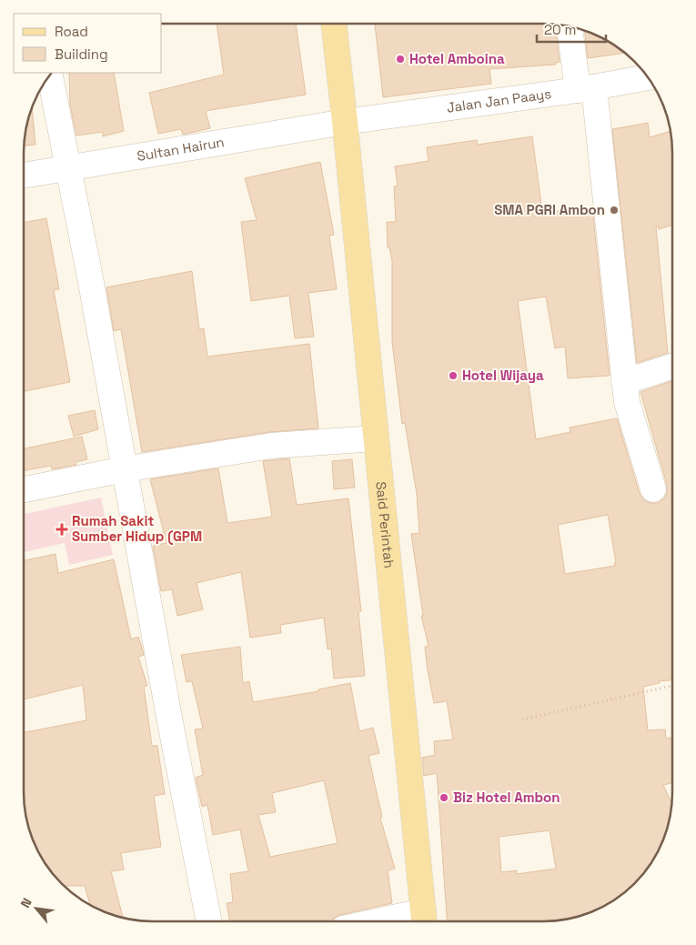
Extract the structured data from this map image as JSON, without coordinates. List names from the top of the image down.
{
  "streets": {
    "main road": ["Said Perintah"],
    "street": ["Jalan Jan Paays", "Sultan Hairun"]
  },
  "crossings": [
    ["Jalan Jan Paays", "Sultan Hairun"],
    ["Jalan Jan Paays", "Said Perintah"],
    ["Sultan Hairun", "Said Perintah"]
  ],
  "places": {
    "other": [
      "Hotel Amboina",
      "SMA PGRI Ambon",
      "Hotel Wijaya",
      "Biz Hotel Ambon"
    ],
    "health": ["Rumah Sakit Sumber Hidup (GPM"]
  },
  "legend": ["Road", "Building"],
  "scale_bar": "20 m",
  "north": "top left"
}
